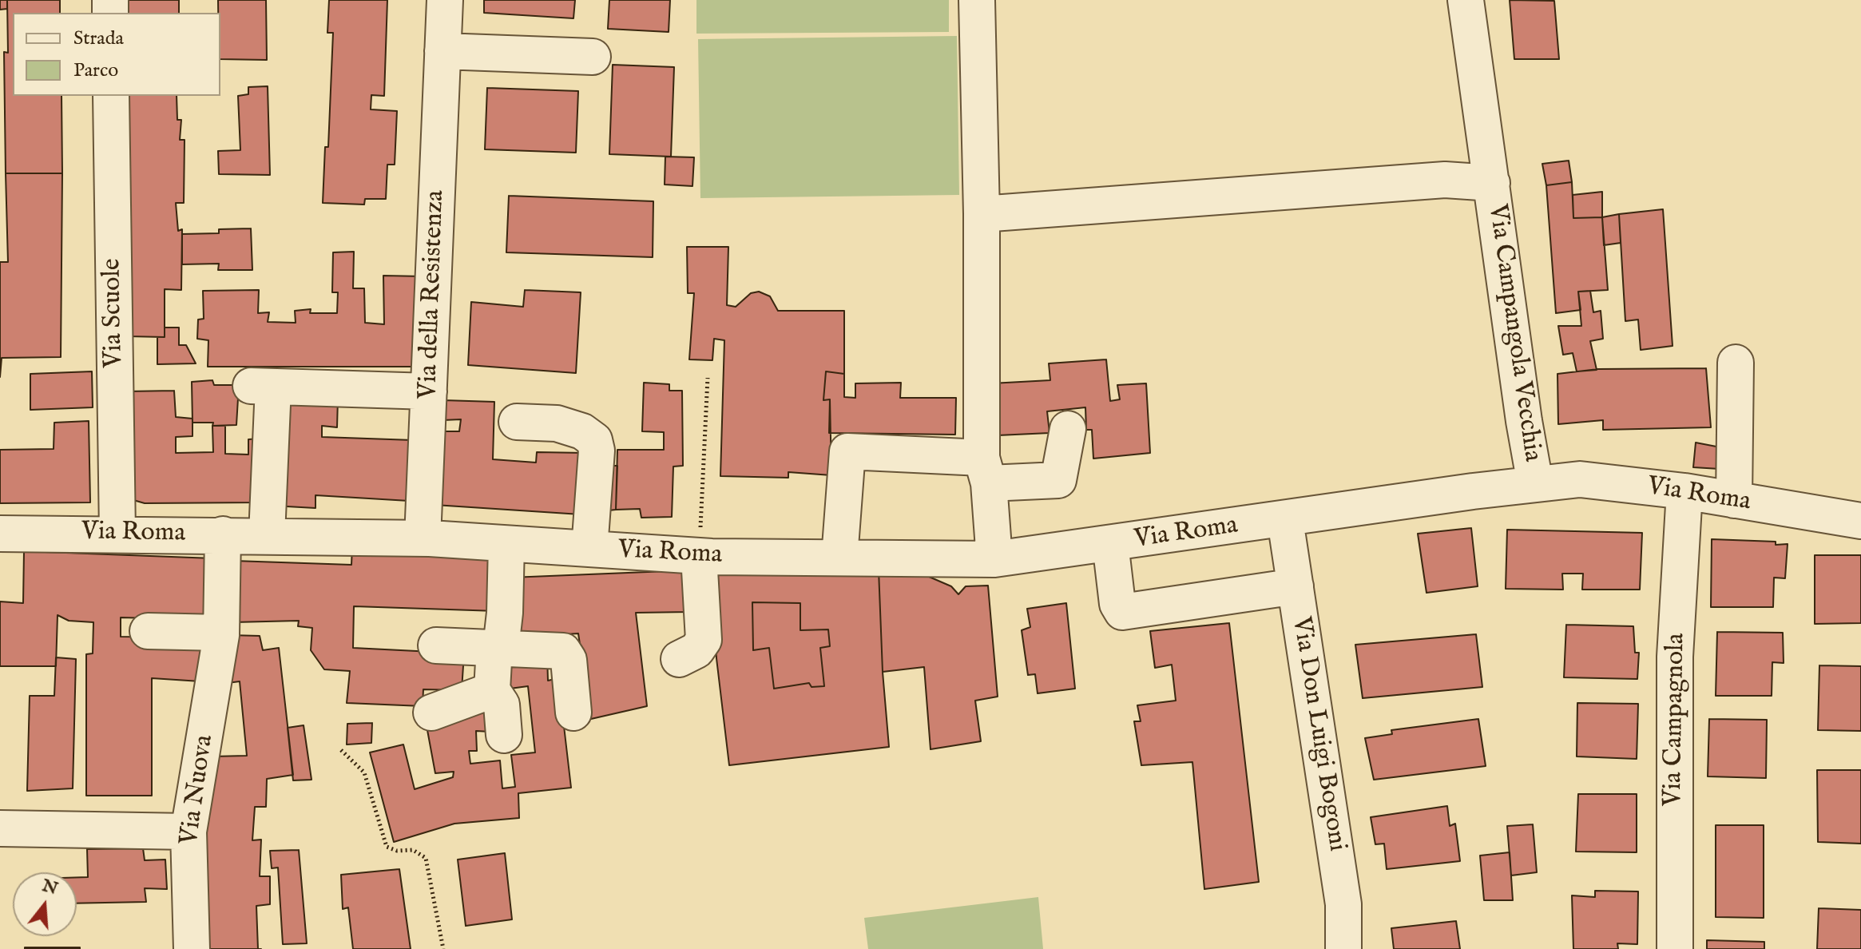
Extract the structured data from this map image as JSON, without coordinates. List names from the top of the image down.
{
  "streets": {
    "street": [
      "Via della Resistenza",
      "Via Scuole",
      "Via Campangola Vecchia",
      "Via Roma",
      "Via Campagnola",
      "Via Don Luigi Bogoni",
      "Via Nuova"
    ]
  },
  "crossings": [
    ["Via della Resistenza", "Via Roma"],
    ["Via Scuole", "Via Roma"],
    ["Via Campangola Vecchia", "Via Roma"],
    ["Via Roma", "Via Campagnola"],
    ["Via Roma", "Via Don Luigi Bogoni"],
    ["Via Roma", "Via Nuova"]
  ],
  "legend": ["Strada", "Parco"],
  "north": "top"
}
